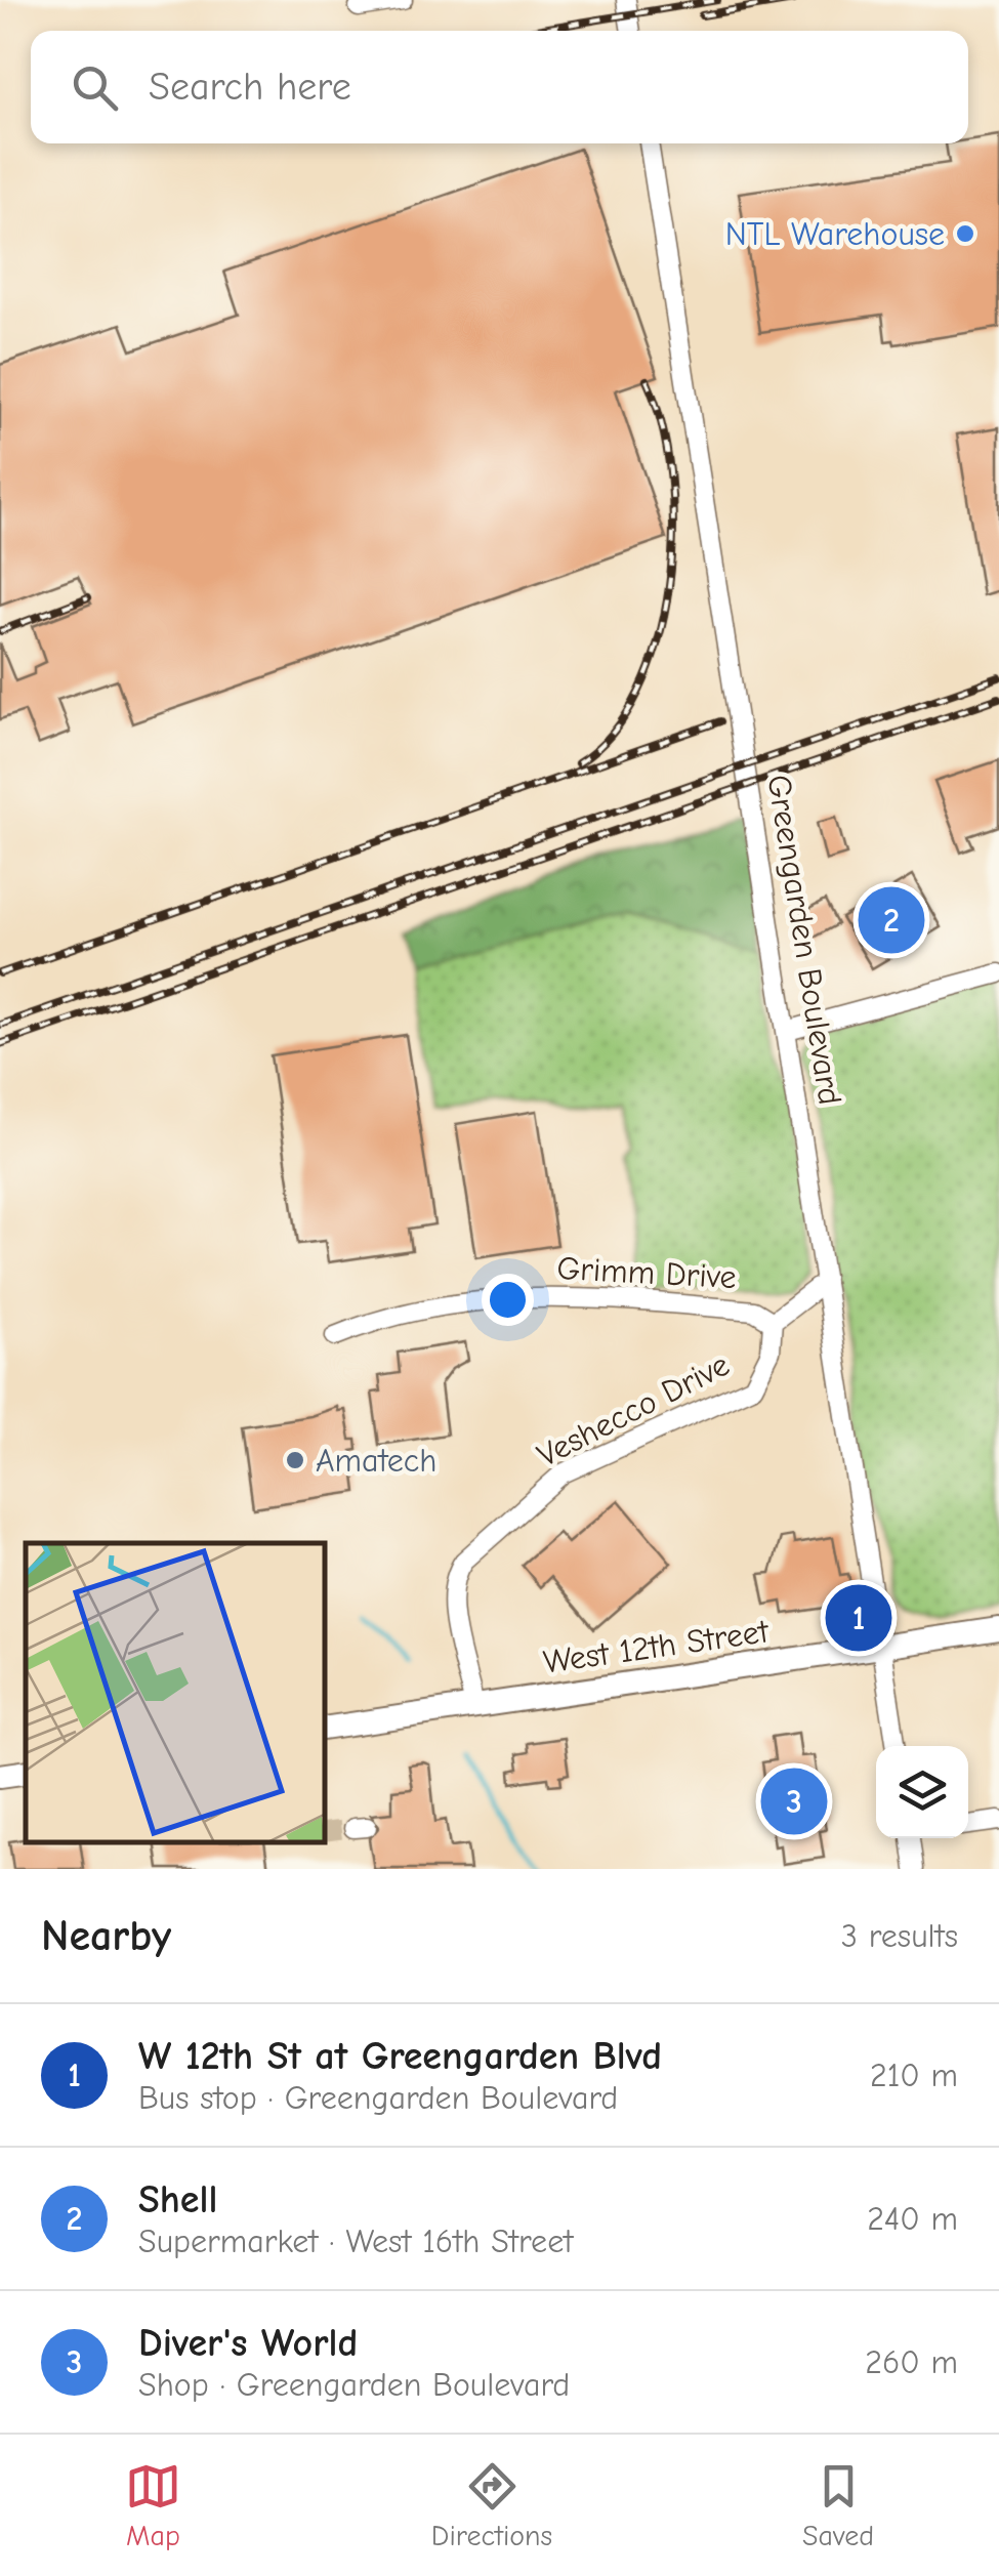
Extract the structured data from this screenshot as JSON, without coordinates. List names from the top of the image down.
{
  "streets": {
    "main road": ["West 12th Street"],
    "street": ["Greengarden Boulevard", "Grimm Drive", "Veshecco Drive"]
  },
  "crossings": [
    ["Greengarden Boulevard", "West 12th Street"],
    ["Grimm Drive", "Veshecco Drive"],
    ["Veshecco Drive", "West 12th Street"]
  ],
  "places": ["NTL Warehouse", "Amatech"],
  "page": {
    "search": "Search here",
    "pins": ["2", "1", "3"],
    "heading": ["Nearby", "3 results"],
    "list": [
      {
        "mark": "1",
        "name": "W 12th St at Greengarden Blvd",
        "note": "Bus stop · Greengarden Boulevard",
        "value": "210 m"
      },
      {
        "mark": "2",
        "name": "Shell",
        "note": "Supermarket · West 16th Street",
        "value": "240 m"
      },
      {
        "mark": "3",
        "name": "Diver's World",
        "note": "Shop · Greengarden Boulevard",
        "value": "260 m"
      }
    ],
    "nav": ["Map", "Directions", "Saved"]
  }
}
